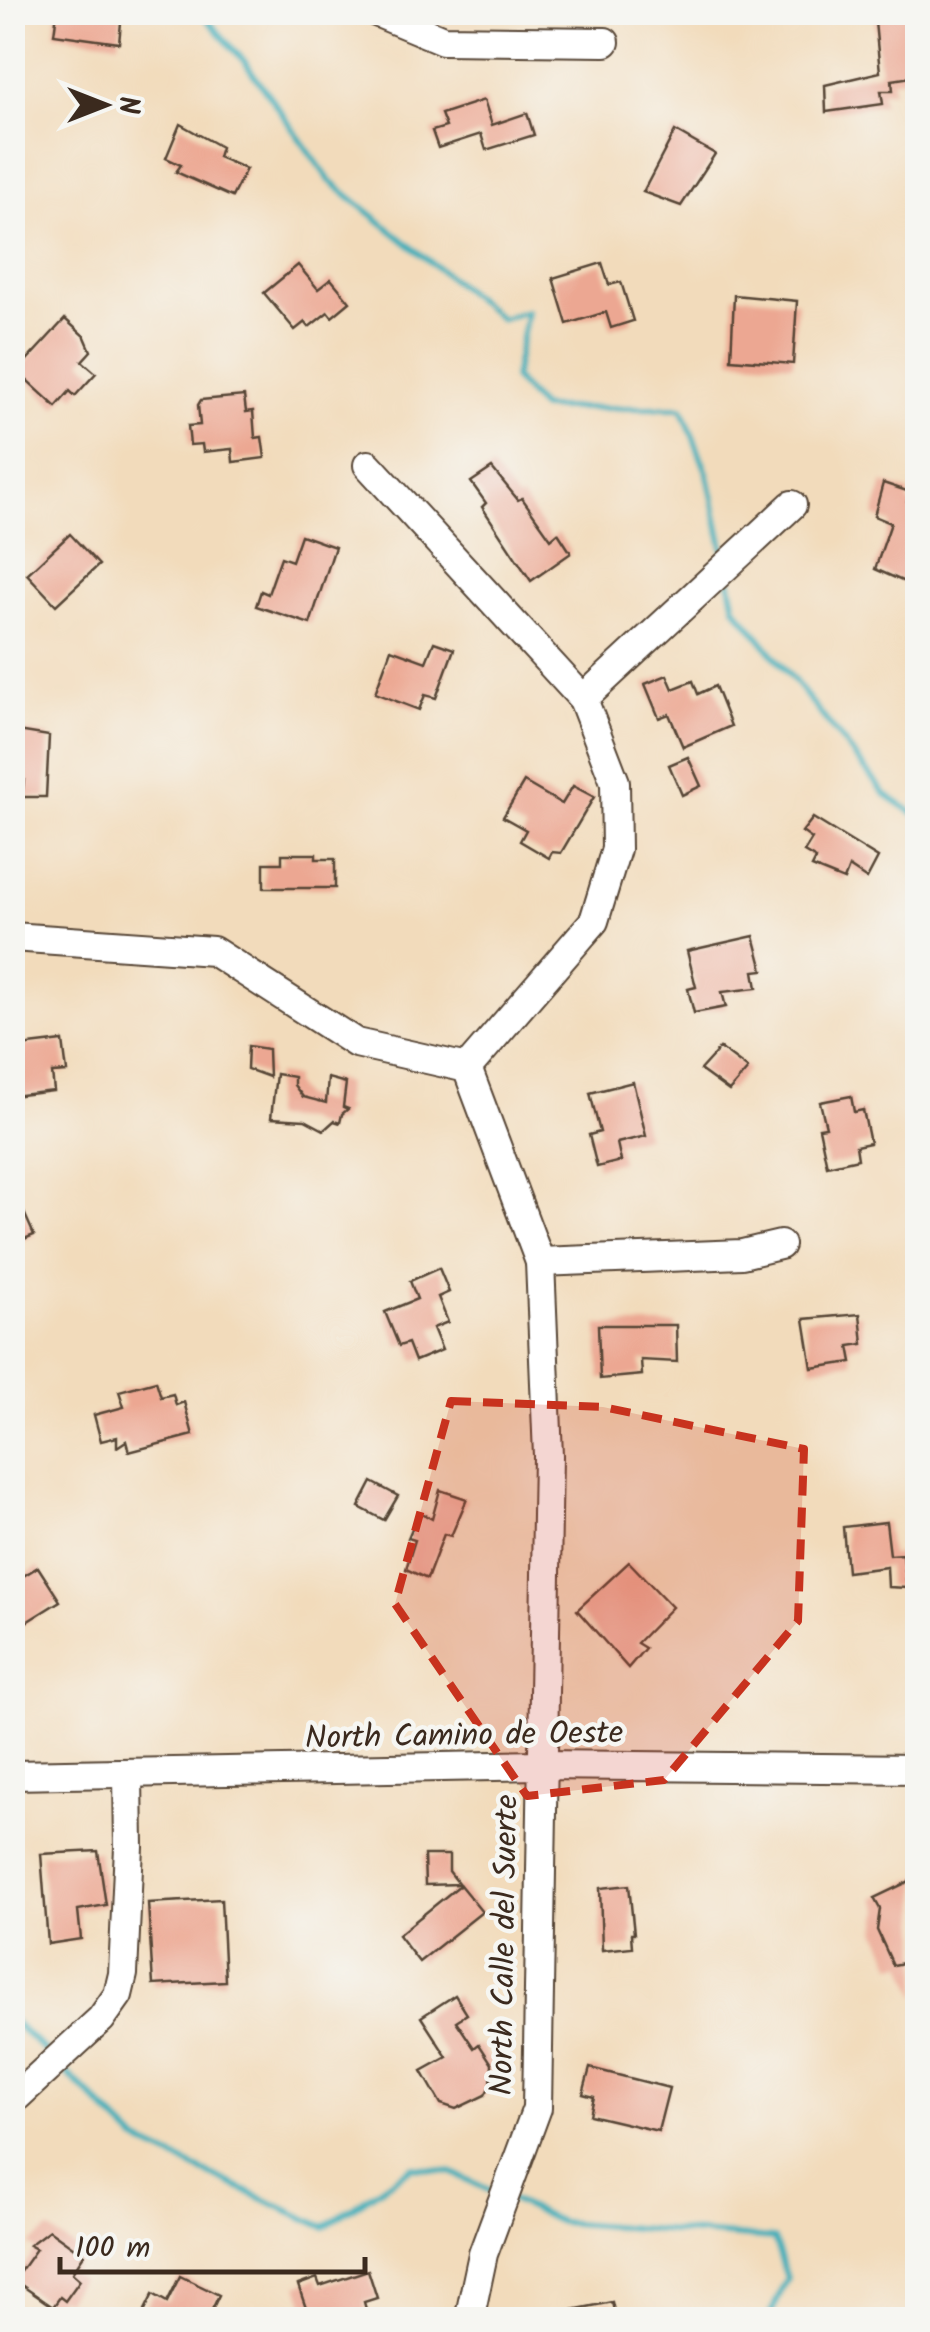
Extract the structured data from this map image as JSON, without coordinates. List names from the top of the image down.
{
  "streets": {
    "street": ["North Camino de Oeste", "North Calle del Suerte"]
  },
  "crossings": [
    ["North Camino de Oeste", "North Calle del Suerte"]
  ],
  "scale_bar": "100 m",
  "north": "right"
}
